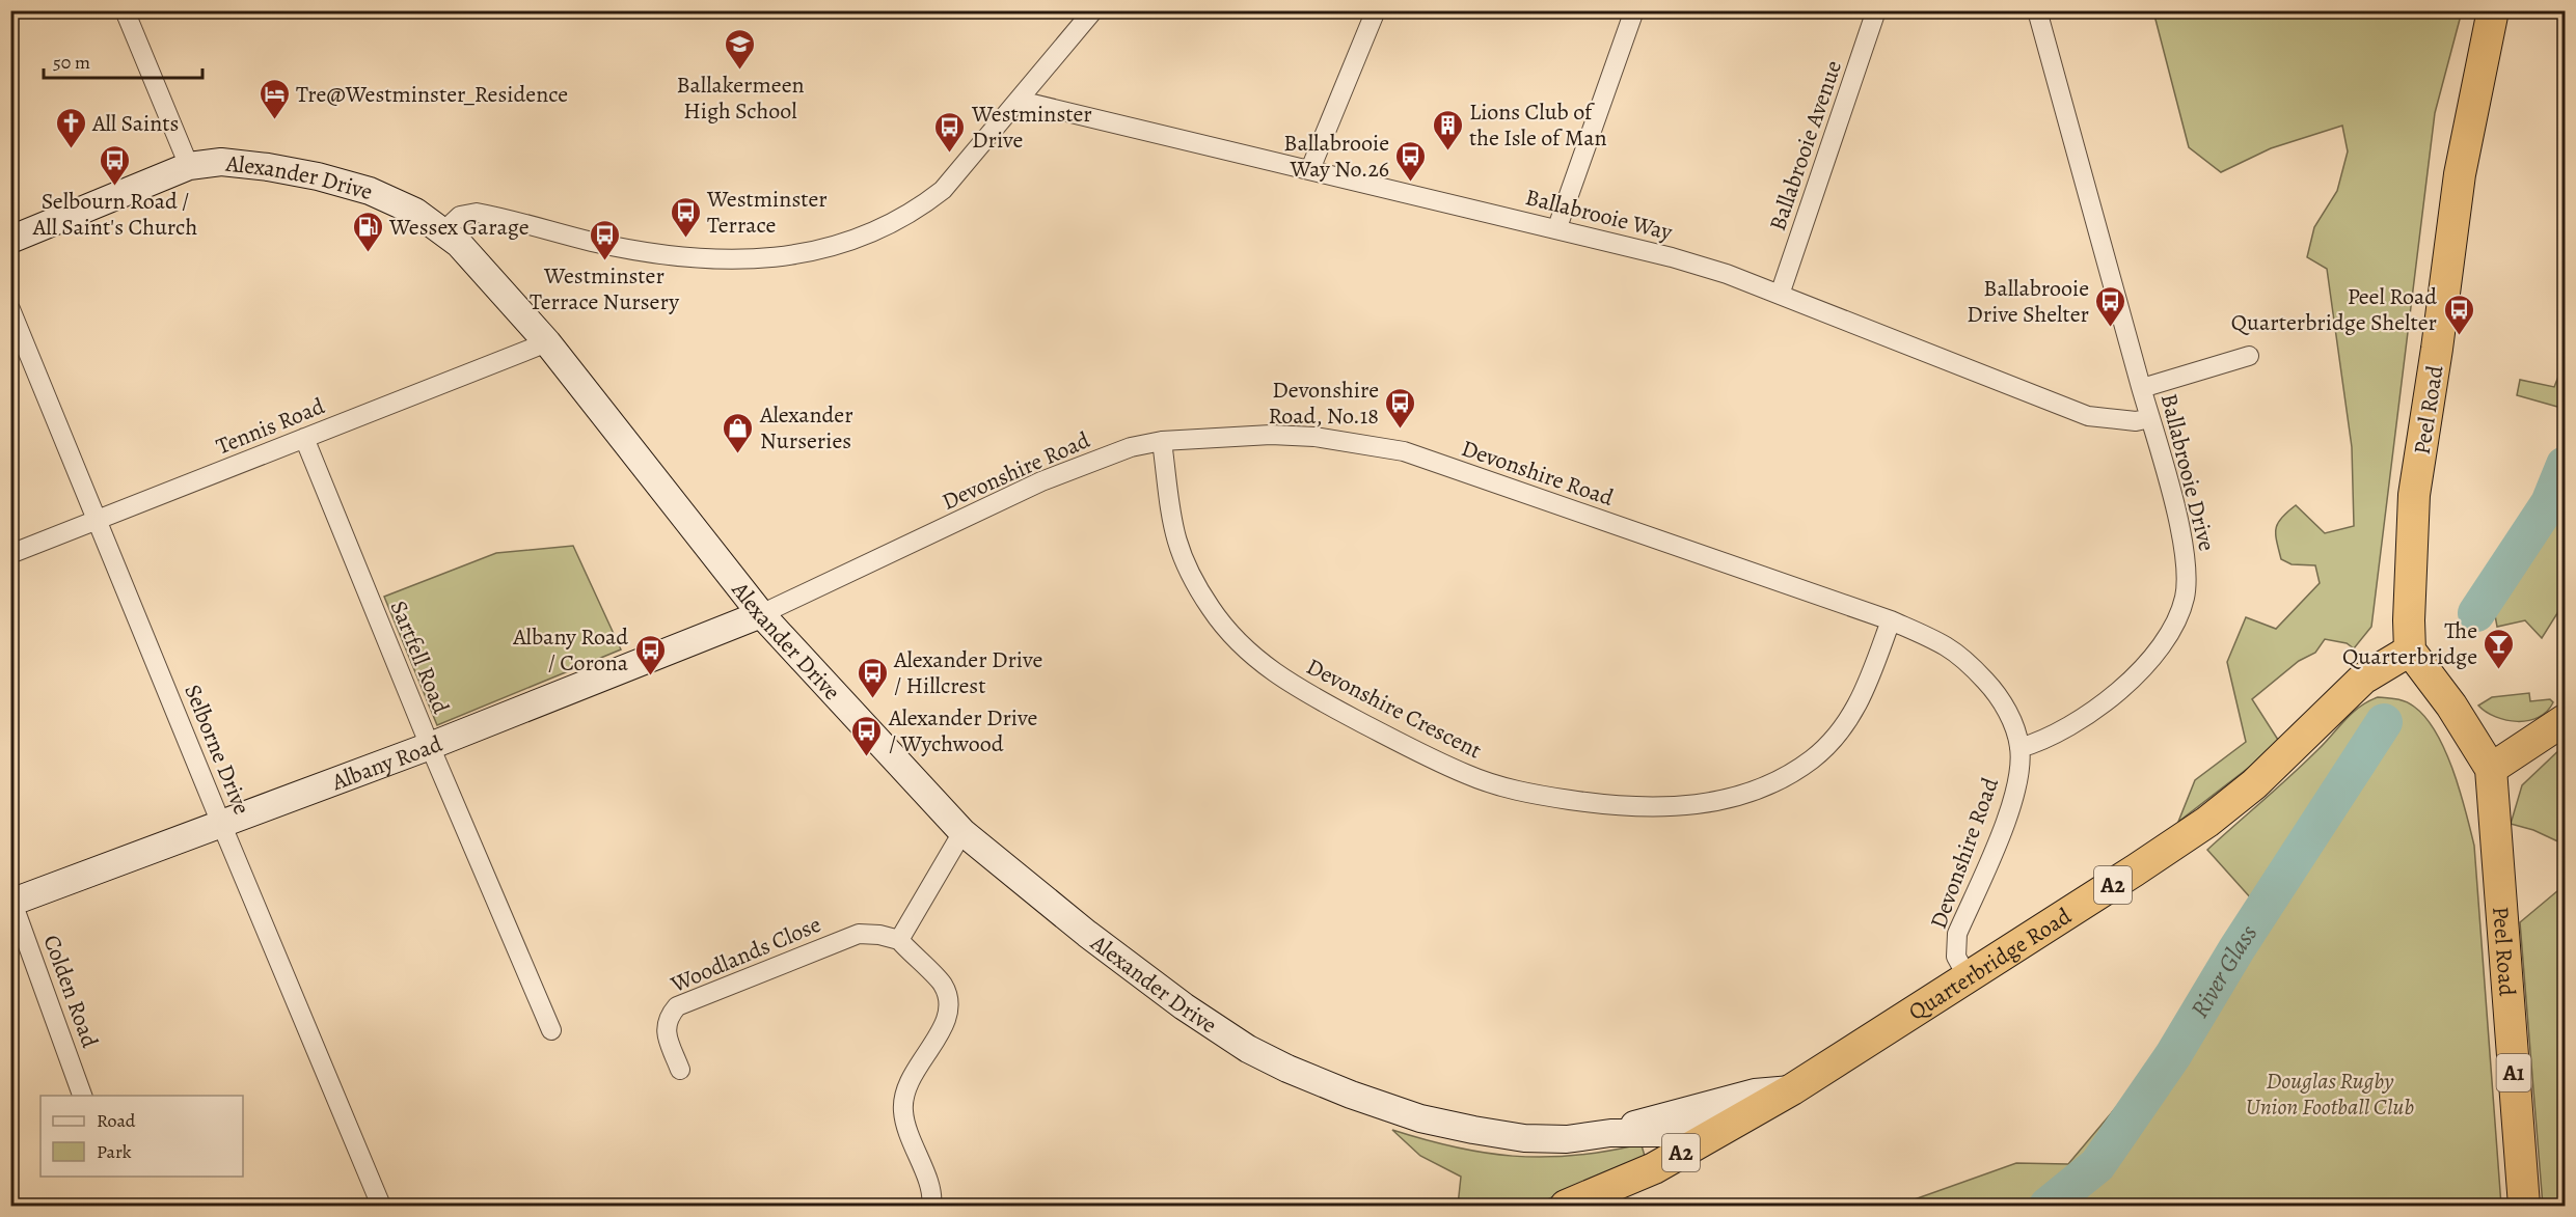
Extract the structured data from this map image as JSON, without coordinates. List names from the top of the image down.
{
  "streets": {
    "highway": [
      "Peel Road",
      "A2",
      "Quarterbridge Road",
      "A1"
    ],
    "main road": ["Alexander Drive", "Albany Road"],
    "street": [
      "Ballabrooie Avenue",
      "Ballabrooie Way",
      "Tennis Road",
      "Devonshire Road",
      "Ballabrooie Drive",
      "Sartfell Road",
      "Devonshire Crescent",
      "Selborne Drive",
      "Woodlands Close",
      "Colden Road"
    ]
  },
  "crossings": [
    ["Ballabrooie Avenue", "Ballabrooie Way"],
    ["Alexander Drive", "Tennis Road"],
    ["Alexander Drive", "Devonshire Road"],
    ["Alexander Drive", "Albany Road"],
    ["Alexander Drive", "Quarterbridge Road"],
    ["Ballabrooie Way", "Ballabrooie Drive"],
    ["Peel Road", "Quarterbridge Road"],
    ["Tennis Road", "Sartfell Road"],
    ["Tennis Road", "Selborne Drive"],
    ["Devonshire Road", "Ballabrooie Drive"],
    ["Devonshire Road", "Devonshire Crescent"],
    ["Devonshire Road", "Albany Road"],
    ["Devonshire Road", "Quarterbridge Road"],
    ["Sartfell Road", "Albany Road"],
    ["Selborne Drive", "Albany Road"],
    ["Albany Road", "Colden Road"]
  ],
  "water": ["River Glass"],
  "parks": ["Douglas Rugby Union Football Club"],
  "places": {
    "school or university": ["Ballakermeen High School"],
    "hotel": ["Tre@Westminster_Residence"],
    "church": ["All Saints"],
    "building": ["Lions Club of the Isle of Man"],
    "bus stop": [
      "Westminster Drive",
      "Ballabrooie Way No.26",
      "Selbourn Road / All Saint's Church",
      "Westminster Terrace",
      "Westminster Terrace Nursery",
      "Ballabrooie Drive Shelter",
      "Peel Road Quarterbridge Shelter",
      "Devonshire Road, No.18",
      "Albany Road / Corona",
      "Alexander Drive / Hillcrest",
      "Alexander Drive / Wychwood"
    ],
    "fuel station": ["Wessex Garage"],
    "shop": ["Alexander Nurseries"],
    "bar": ["The Quarterbridge"]
  },
  "legend": ["Road", "Park"],
  "scale_bar": "50 m"
}
